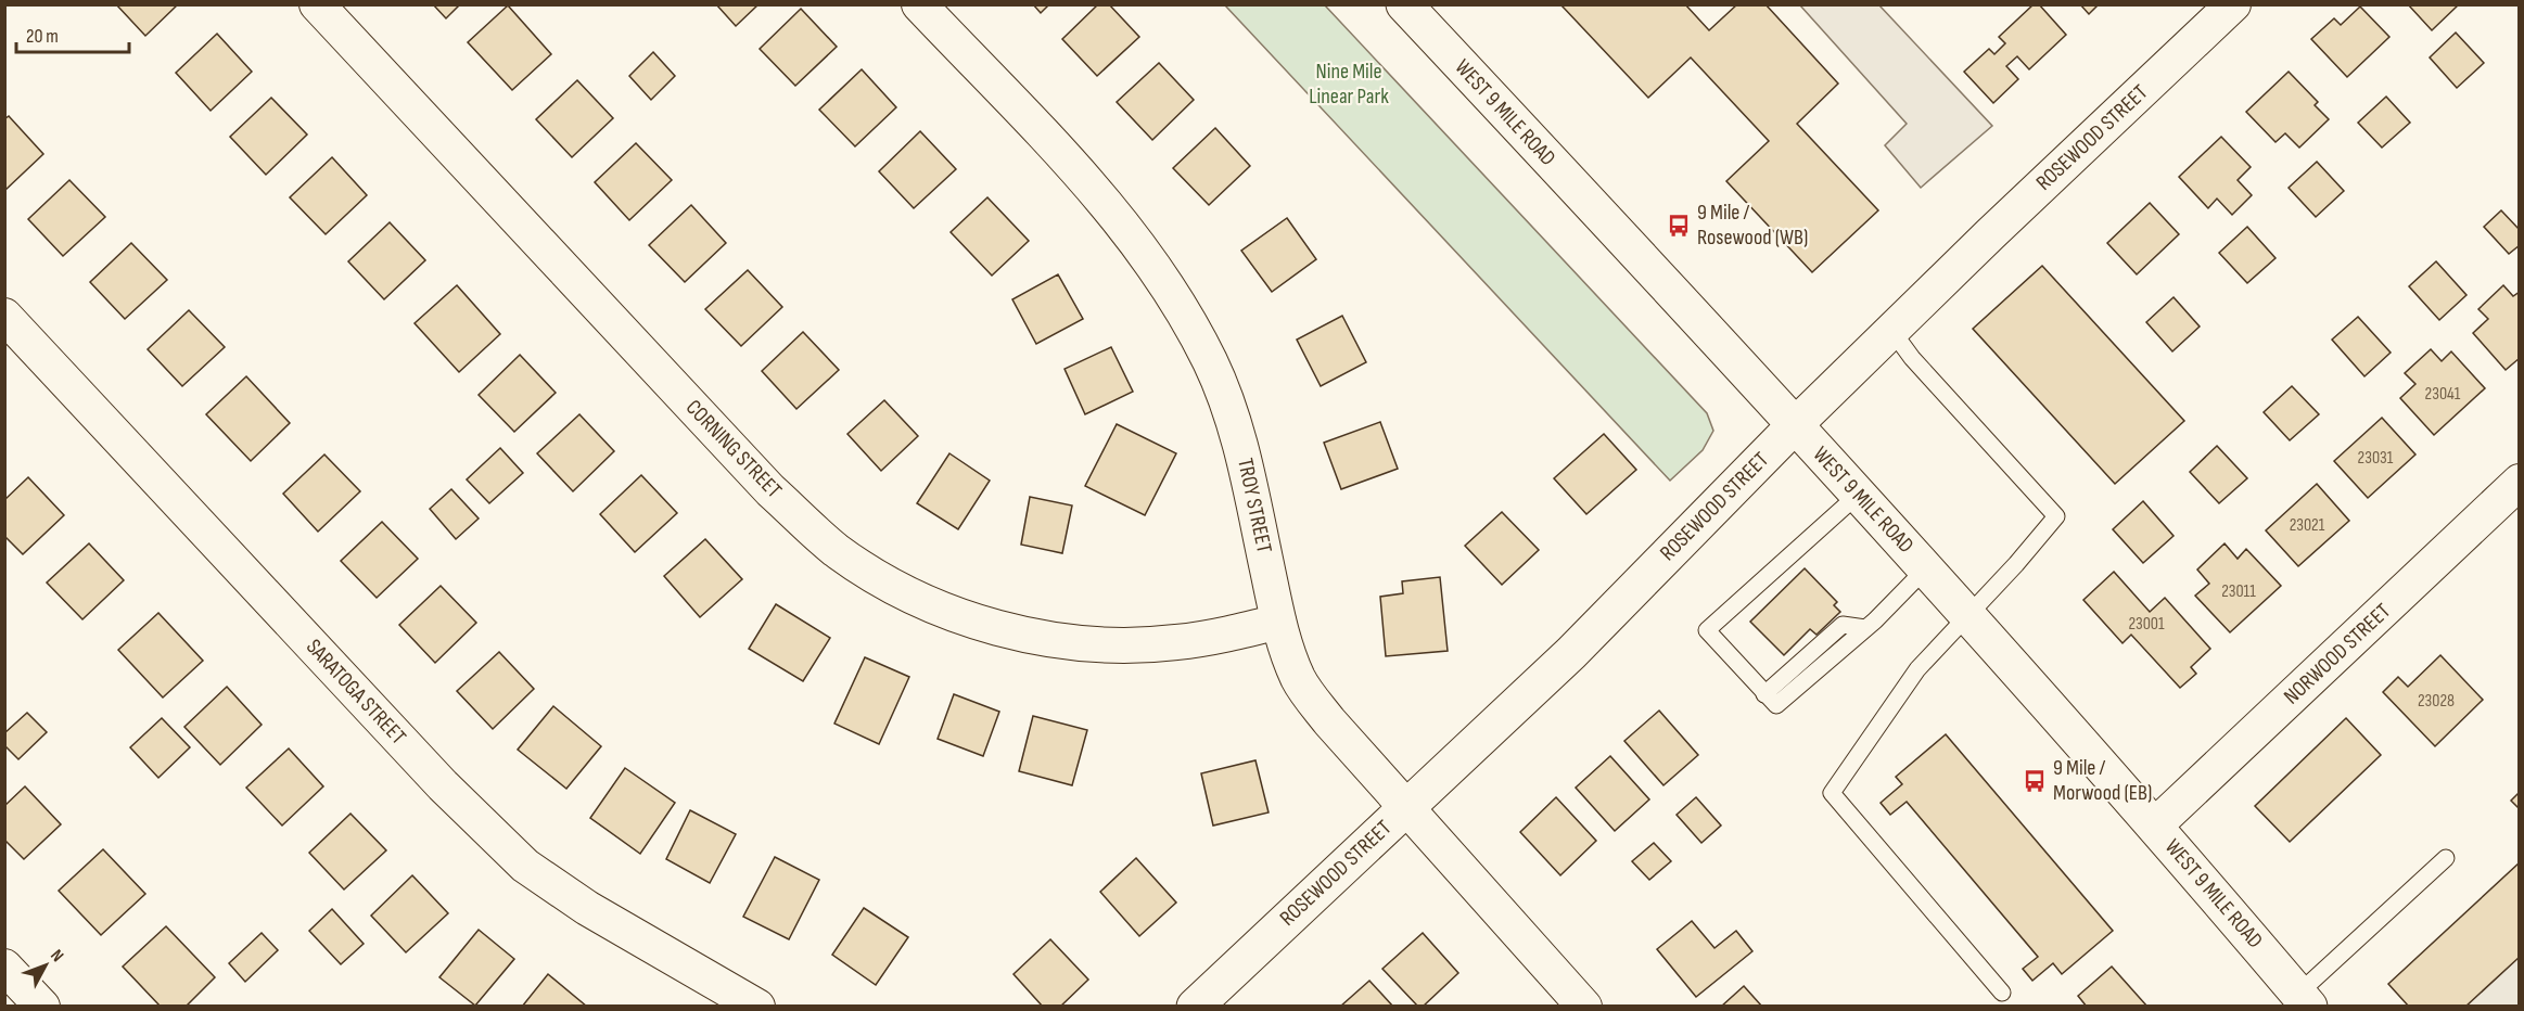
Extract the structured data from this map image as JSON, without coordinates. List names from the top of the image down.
{
  "streets": {
    "main road": ["WEST 9 MILE ROAD", "ROSEWOOD STREET"],
    "street": [
      "CORNING STREET",
      "TROY STREET",
      "NORWOOD STREET",
      "SARATOGA STREET"
    ]
  },
  "crossings": [
    ["WEST 9 MILE ROAD", "ROSEWOOD STREET"],
    ["WEST 9 MILE ROAD", "NORWOOD STREET"],
    ["ROSEWOOD STREET", "TROY STREET"],
    ["CORNING STREET", "TROY STREET"]
  ],
  "parks": ["Nine Mile Linear Park"],
  "places": {
    "bus stop": ["9 Mile / Rosewood (WB)", "9 Mile / Morwood (EB)"]
  },
  "house_numbers": [
    "23041",
    "23031",
    "23021",
    "23011",
    "23001",
    "23028"
  ],
  "scale_bar": "20 m",
  "north": "top right"
}
